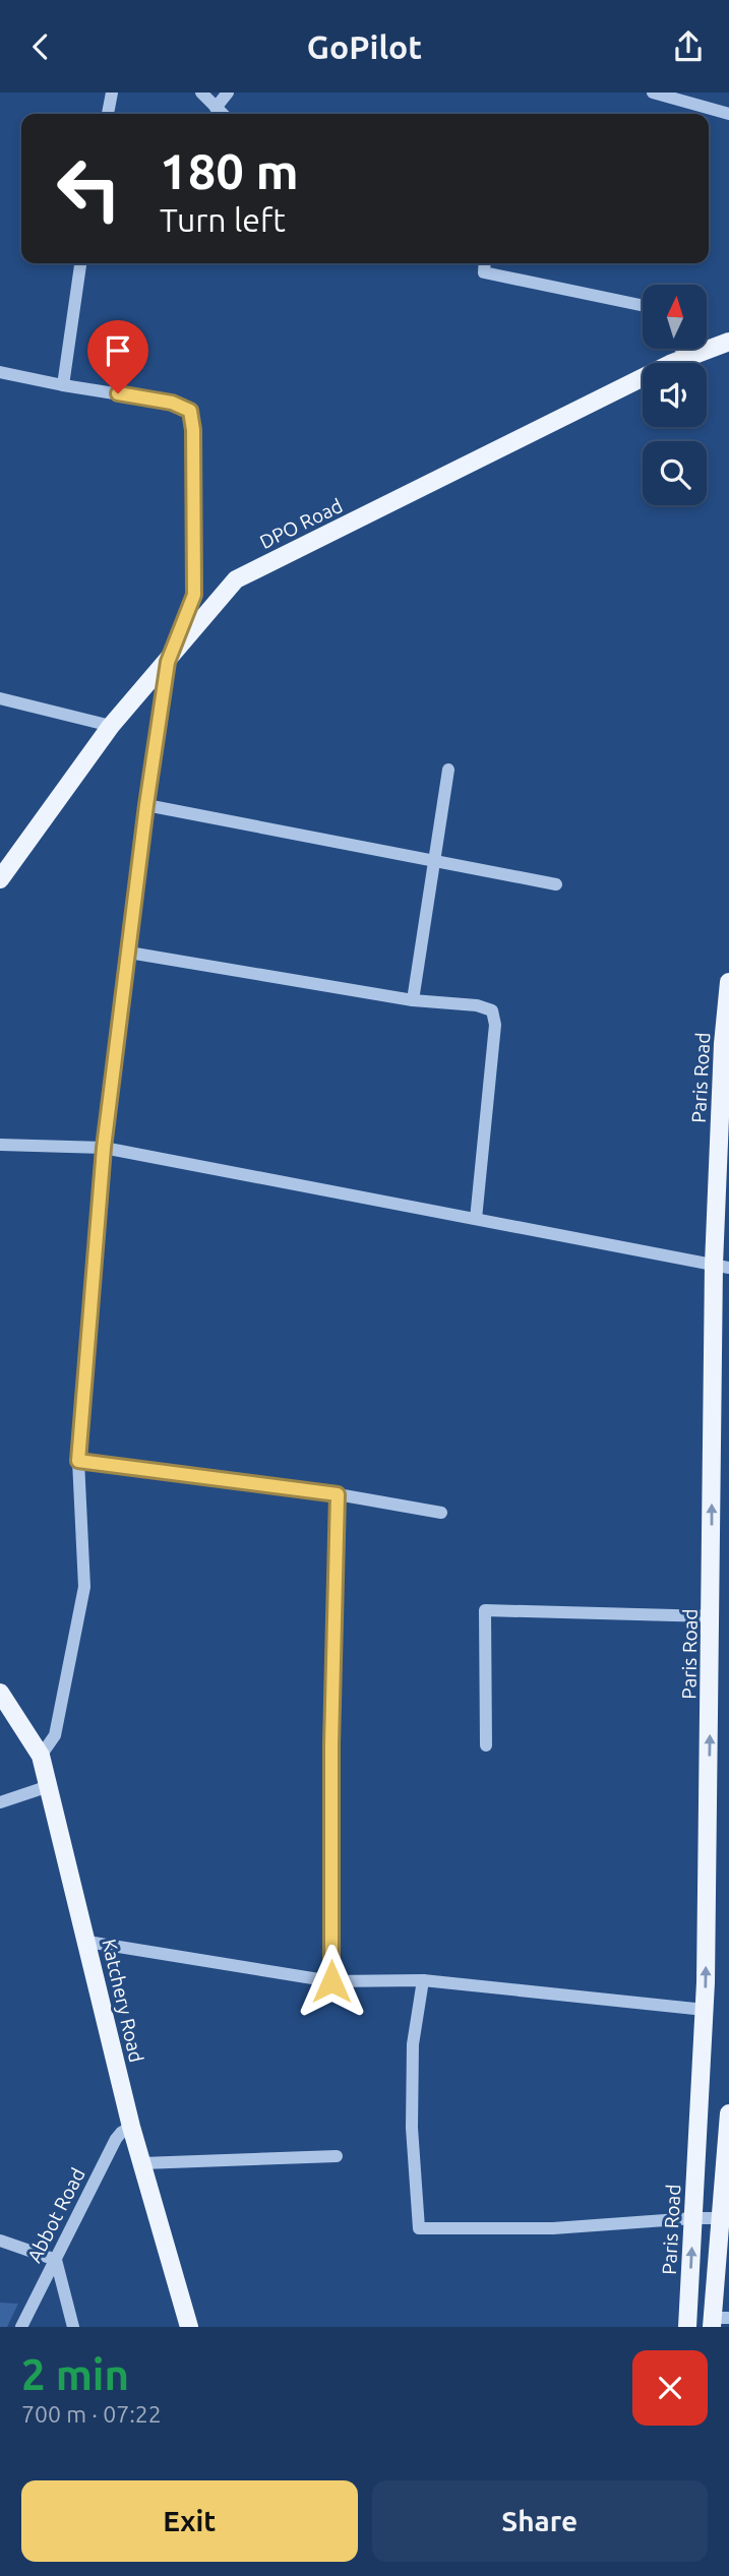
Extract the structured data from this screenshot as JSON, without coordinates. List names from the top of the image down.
{
  "streets": {
    "main road": ["DPO Road", "Paris Road", "Katchery Road"],
    "street": ["Abbot Road"]
  },
  "crossings": [
    ["Katchery Road", "Abbot Road"]
  ],
  "one_way": ["Paris Road"],
  "north": "top",
  "page": {
    "header": "GoPilot",
    "turn": ["180 m", "Turn left"],
    "heading": ["2 min", "700 m · 07:22"],
    "buttons": ["Exit", "Share"]
  }
}
